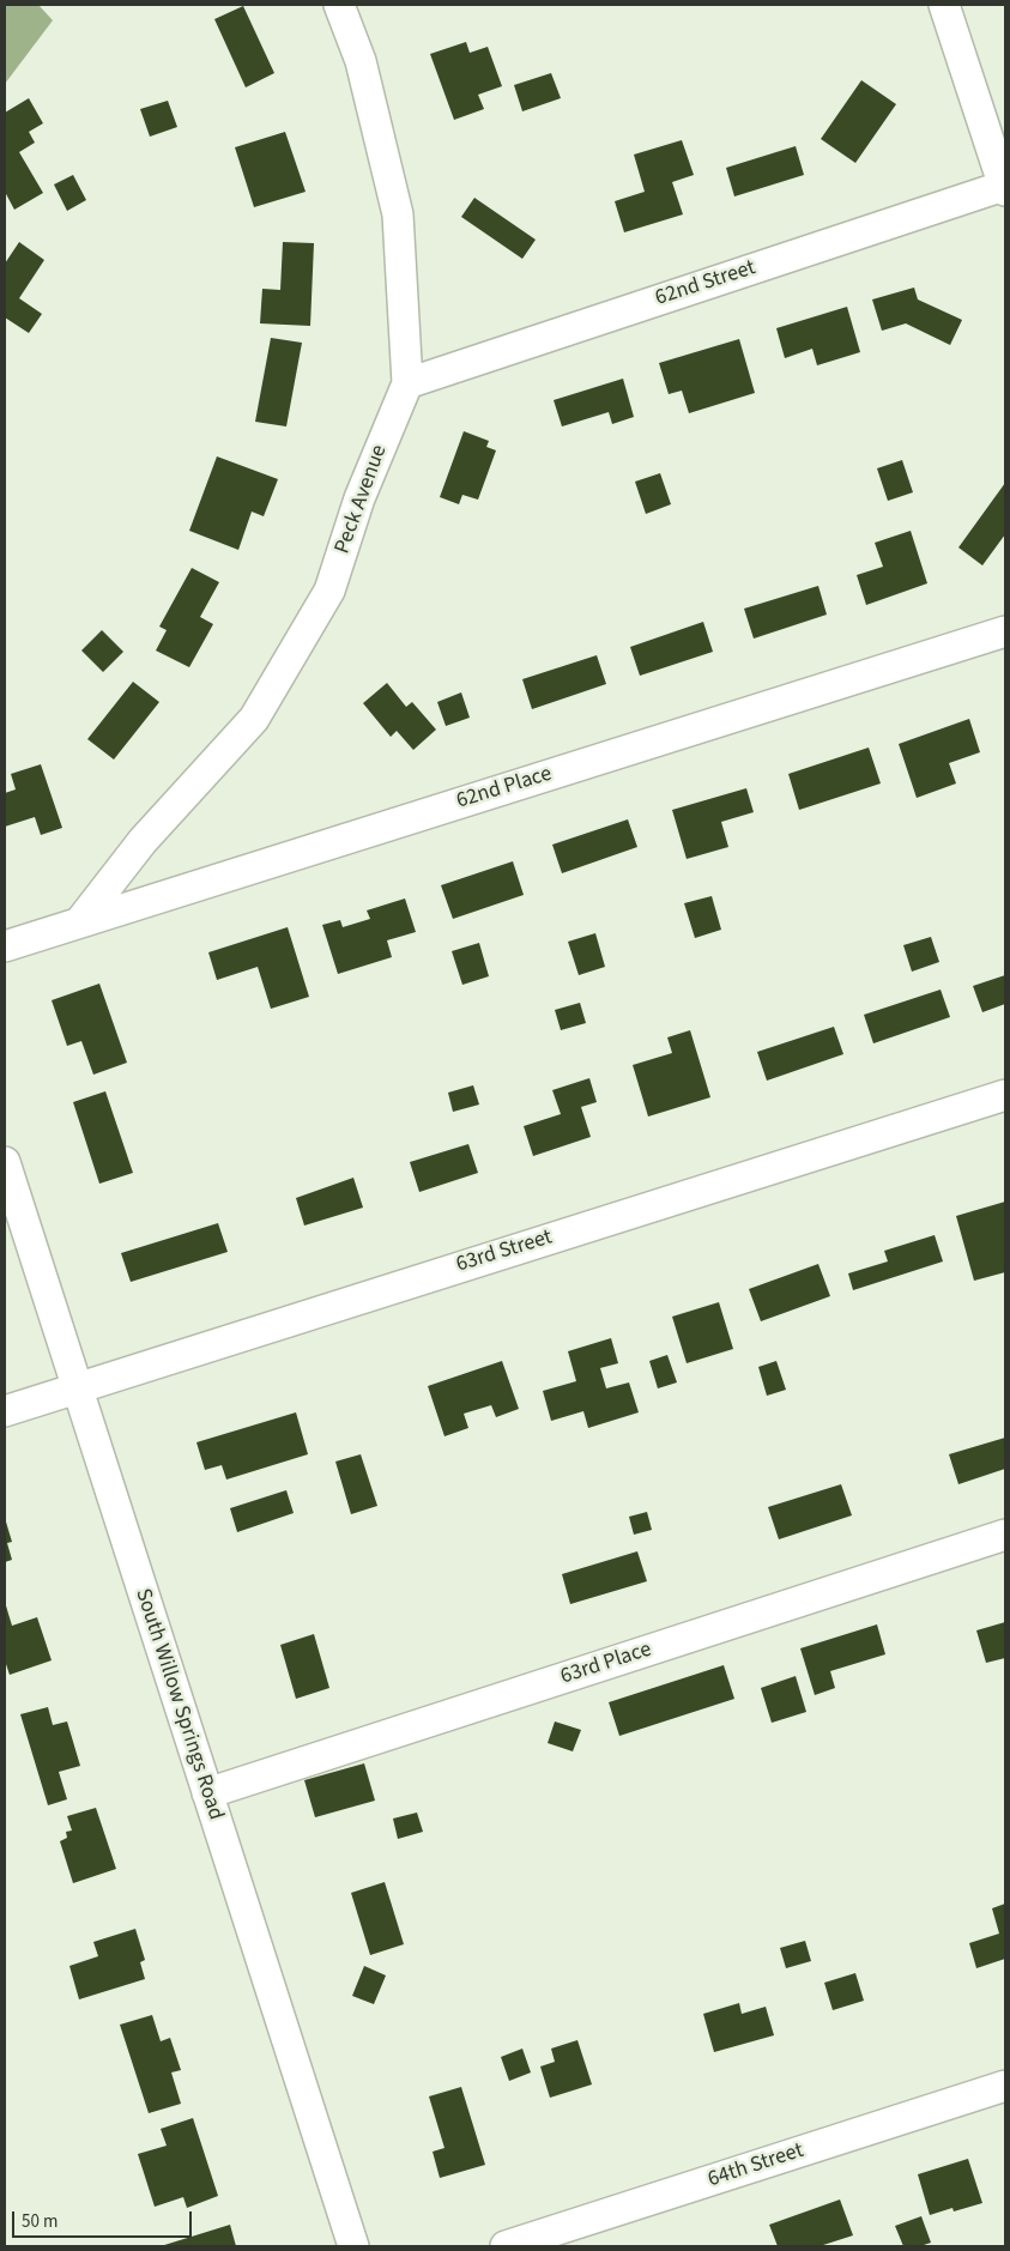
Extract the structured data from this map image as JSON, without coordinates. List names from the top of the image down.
{
  "streets": {
    "street": [
      "62nd Street",
      "Peck Avenue",
      "62nd Place",
      "63rd Street",
      "63rd Place",
      "South Willow Springs Road",
      "64th Street"
    ]
  },
  "crossings": [
    ["62nd Street", "Peck Avenue"],
    ["Peck Avenue", "62nd Place"],
    ["63rd Street", "South Willow Springs Road"],
    ["63rd Place", "South Willow Springs Road"]
  ],
  "scale_bar": "50 m"
}
